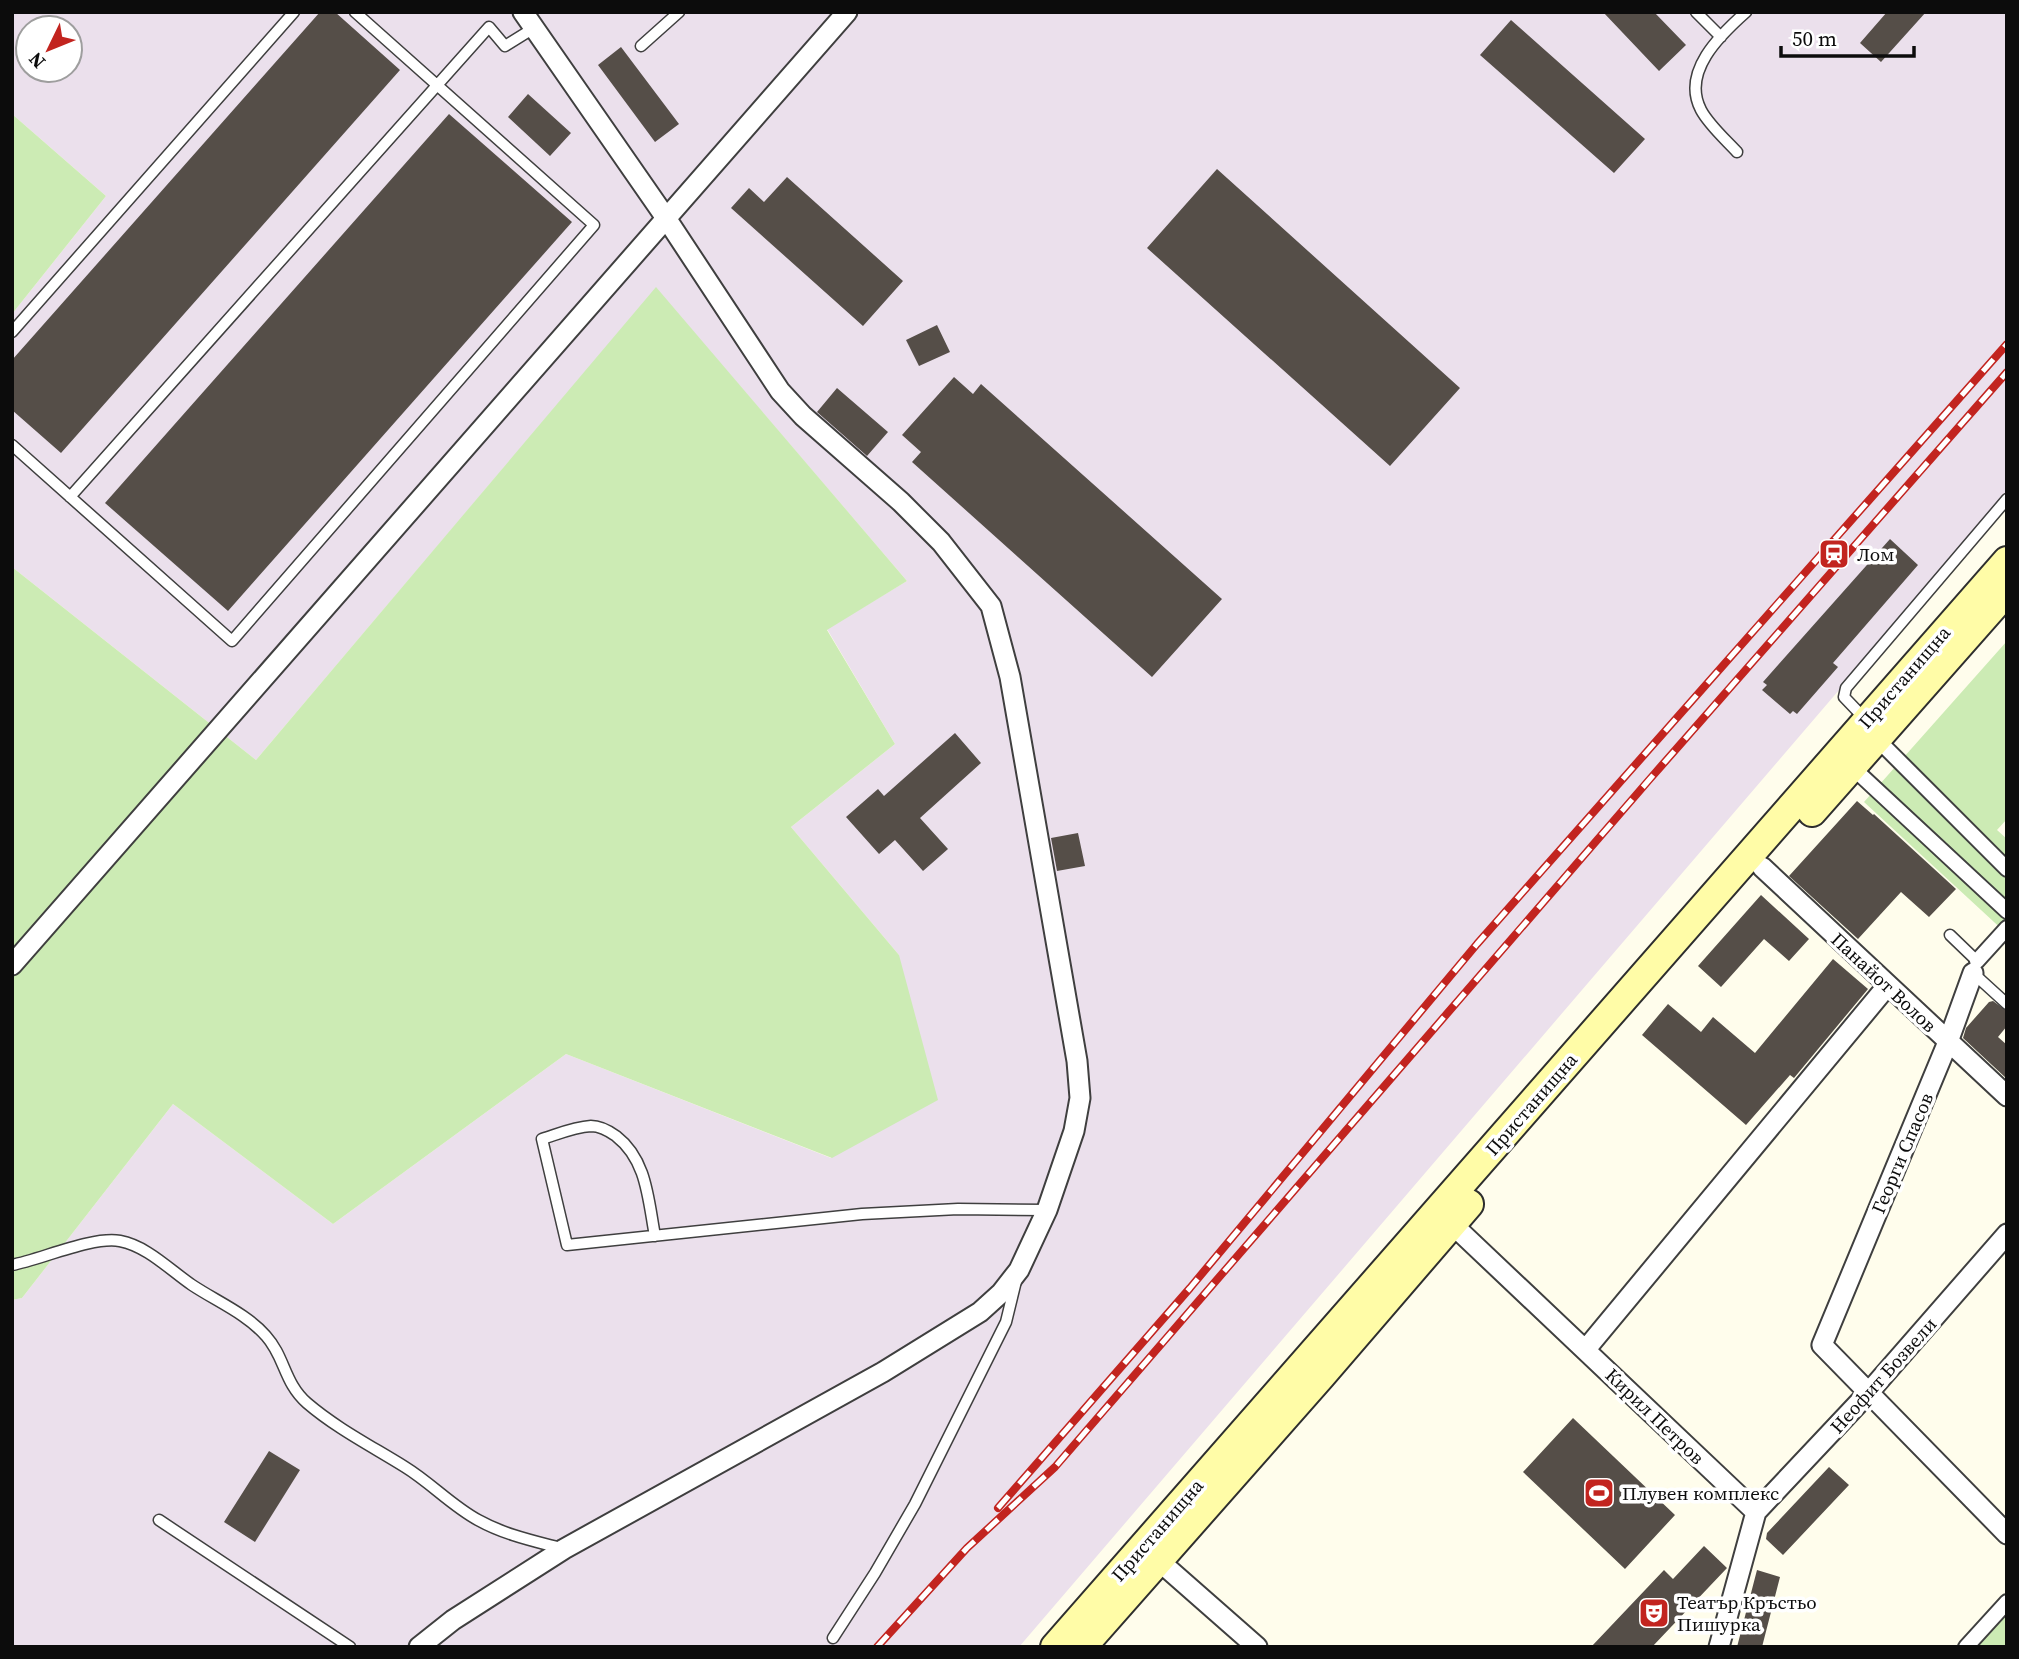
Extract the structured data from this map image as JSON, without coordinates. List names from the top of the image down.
{
  "streets": {
    "main road": ["Пристанищна"],
    "street": [
      "Панайот Волов",
      "Георги Спасов",
      "Неофит Бозвели",
      "Кирил Петров"
    ]
  },
  "crossings": [
    ["Пристанищна", "Панайот Волов"],
    ["Пристанищна", "Кирил Петров"],
    ["Панайот Волов", "Георги Спасов"],
    ["Георги Спасов", "Неофит Бозвели"],
    ["Неофит Бозвели", "Кирил Петров"]
  ],
  "places": {
    "station": ["Лом"],
    "sports": ["Плувен комплекс"],
    "theatre": ["Театър Кръстьо Пишурка"]
  },
  "scale_bar": "50 m",
  "north": "bottom left"
}
